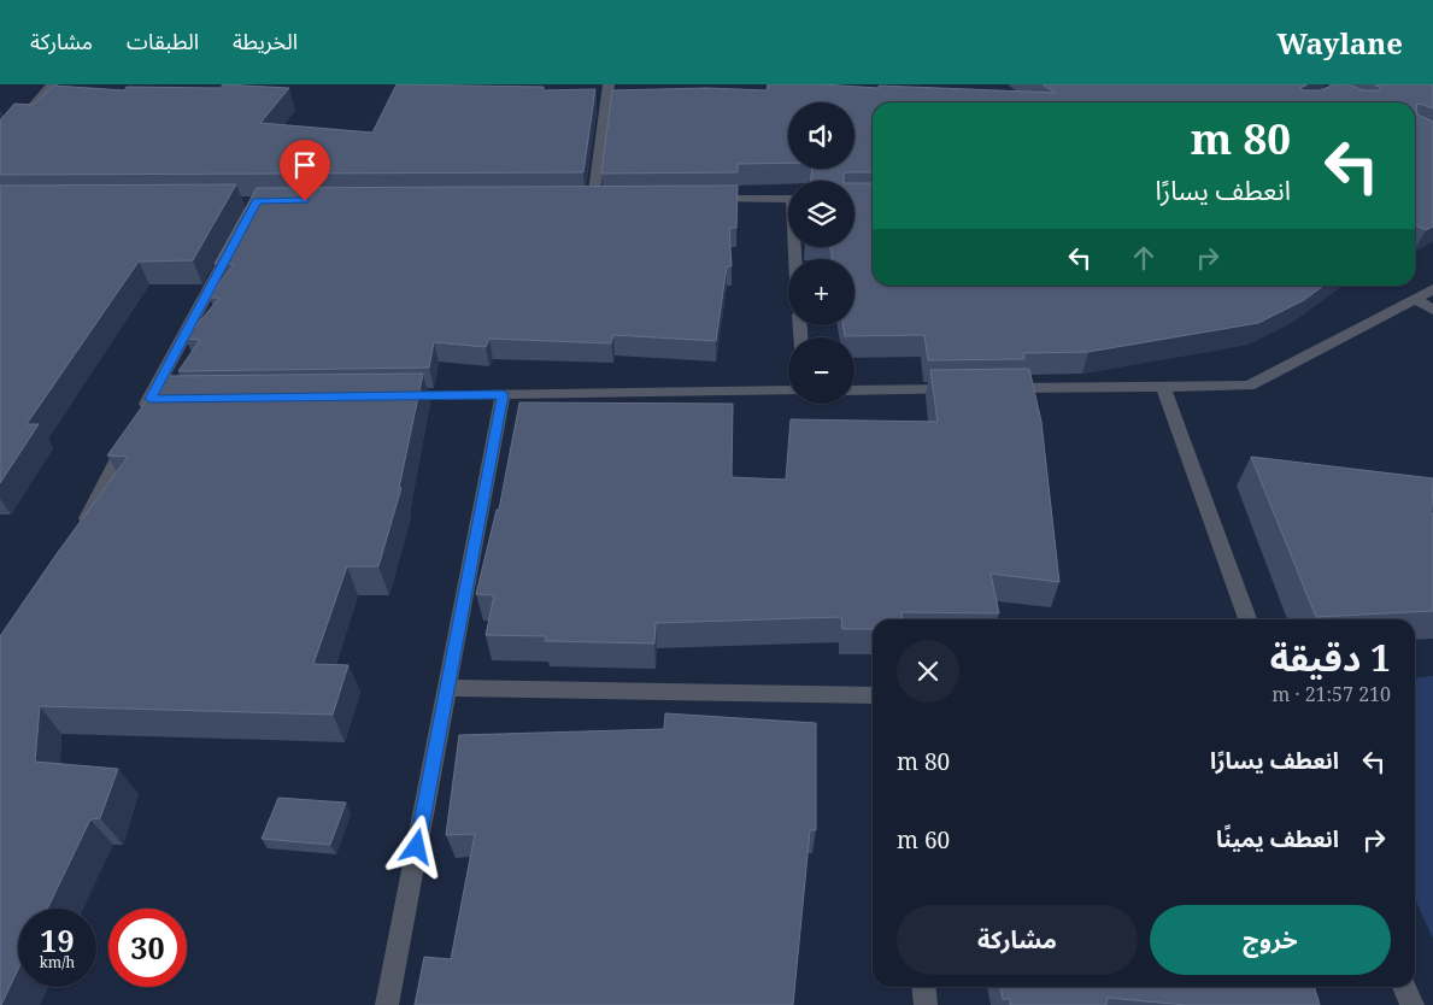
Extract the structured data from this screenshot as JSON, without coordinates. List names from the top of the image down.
{
  "page": {
    "header": "Waylane",
    "nav": ["الخريطة", "الطبقات", "مشاركة"],
    "map_buttons": ["+", "−"],
    "turn": ["80 m", "انعطف يسارًا"],
    "heading": ["1 دقيقة", "210 m · 21:57"],
    "list": [
      {
        "name": "انعطف يسارًا",
        "value": "80 m"
      },
      {
        "name": "انعطف يمينًا",
        "value": "60 m"
      }
    ],
    "buttons": ["خروج", "مشاركة"],
    "speed": "19 km/h",
    "limit": "30"
  }
}
